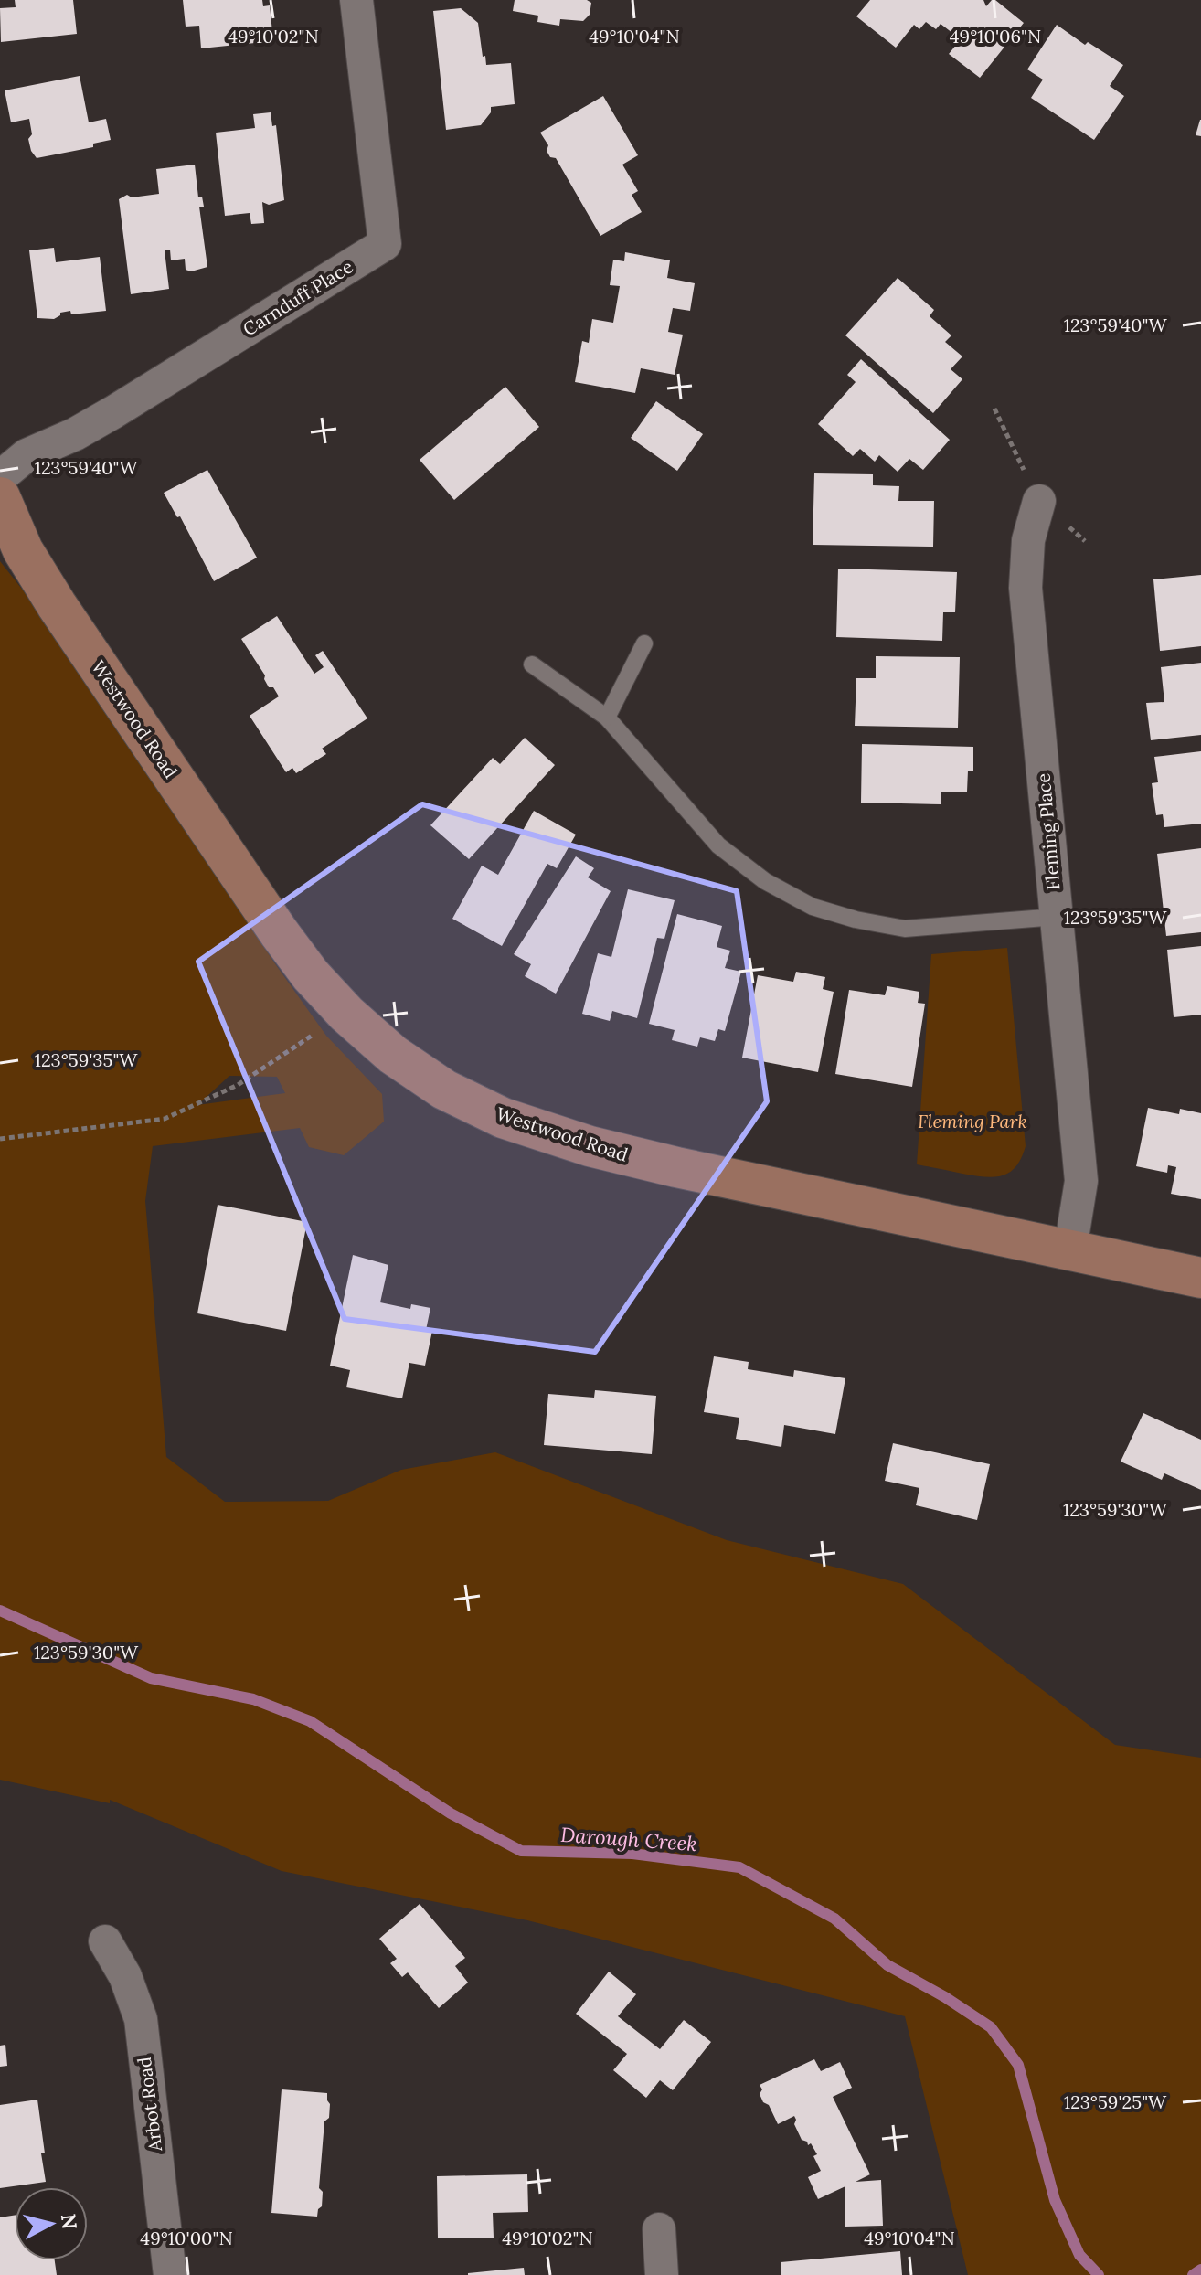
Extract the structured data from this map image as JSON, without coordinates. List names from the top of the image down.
{
  "streets": {
    "street": [
      "Carnduff Place",
      "Westwood Road",
      "Fleming Place",
      "Arbot Road"
    ]
  },
  "crossings": [
    ["Westwood Road", "Fleming Place"]
  ],
  "water": ["Darough Creek"],
  "parks": ["Fleming Park"],
  "north": "right",
  "coordinates": [
    "49°10'02\"N",
    "49°10'04\"N",
    "49°10'06\"N",
    "123°59'40\"W",
    "123°59'35\"W",
    "123°59'30\"W",
    "123°59'25\"W",
    "49°10'00\"N"
  ]
}
